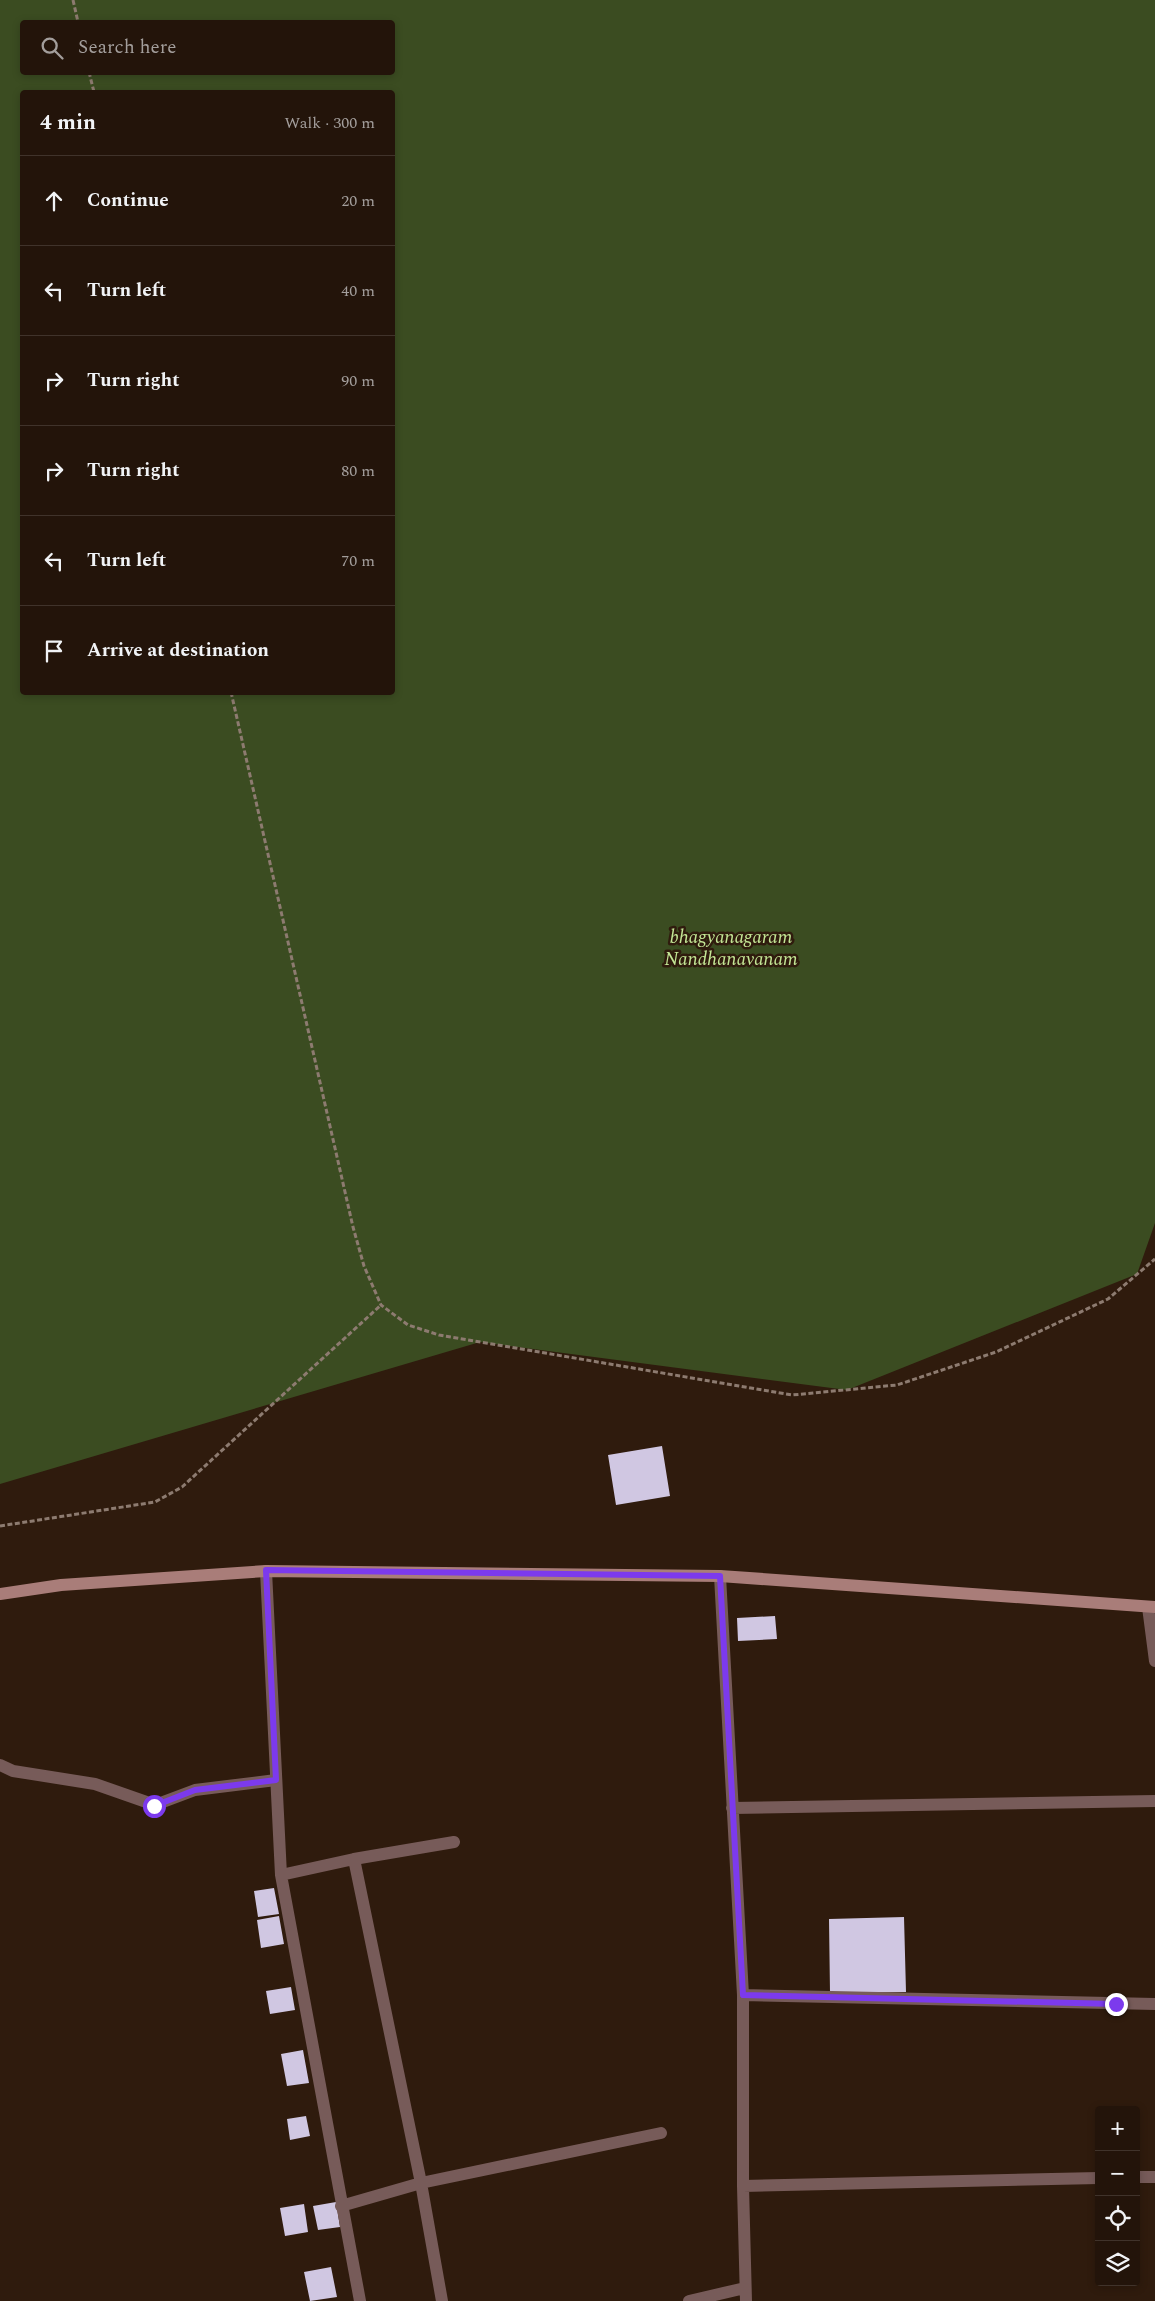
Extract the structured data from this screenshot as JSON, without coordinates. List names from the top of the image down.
{
  "parks": ["bhagyanagaram Nandhanavanam"],
  "page": {
    "search": "Search here",
    "heading": ["4 min", "Walk · 300 m"],
    "list": [
      ["Continue", "20 m"],
      ["Turn left", "40 m"],
      ["Turn right", "90 m"],
      ["Turn right", "80 m"],
      ["Turn left", "70 m"],
      "Arrive at destination"
    ],
    "map_buttons": ["+", "−"]
  }
}
